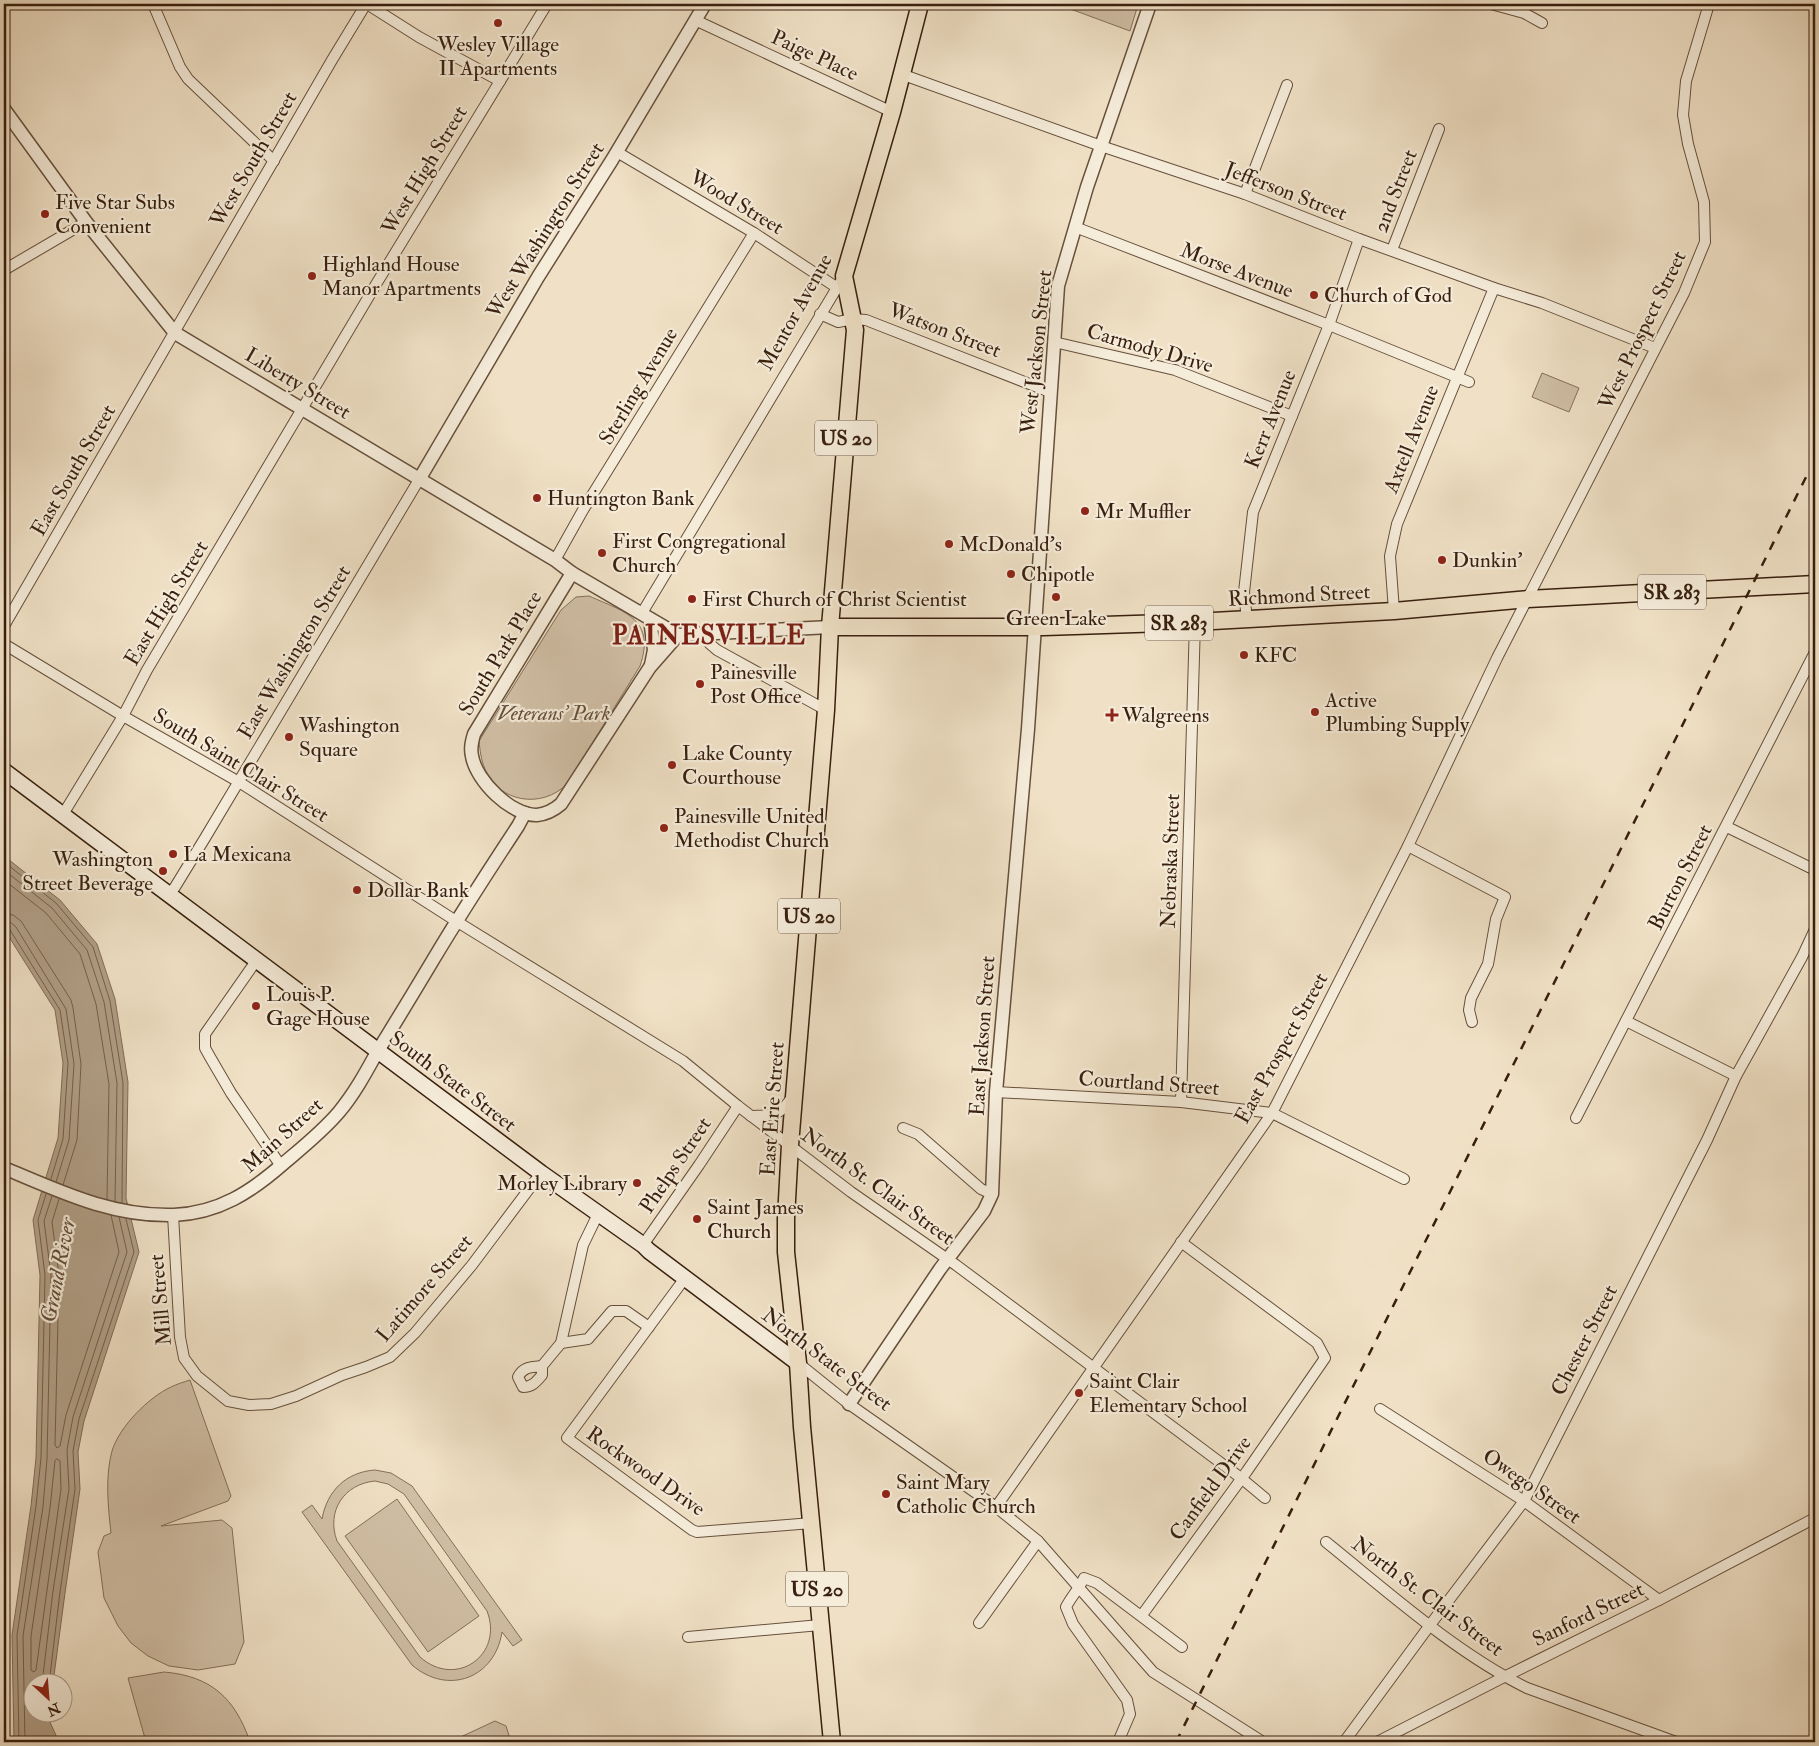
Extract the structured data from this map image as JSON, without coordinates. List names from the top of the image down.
{
  "streets": {
    "main road": [
      "Mentor Avenue",
      "US 20",
      "SR 283",
      "Richmond Street",
      "South State Street",
      "East Erie Street",
      "North State Street"
    ],
    "street": [
      "Paige Place",
      "West South Street",
      "West High Street",
      "Jefferson Street",
      "2nd Street",
      "Wood Street",
      "West Washington Street",
      "Morse Avenue",
      "Watson Street",
      "West Prospect Street",
      "Carmody Drive",
      "West Jackson Street",
      "Liberty Street",
      "Sterling Avenue",
      "Kerr Avenue",
      "Axtell Avenue",
      "East South Street",
      "East High Street",
      "East Washington Street",
      "South Park Place",
      "South Saint Clair Street",
      "Nebraska Street",
      "Burton Street",
      "East Jackson Street",
      "East Prospect Street",
      "Courtland Street",
      "Main Street",
      "Phelps Street",
      "North St. Clair Street",
      "Latimore Street",
      "Mill Street",
      "Chester Street",
      "Rockwood Drive",
      "Owego Street",
      "Canfield Drive",
      "Sanford Street"
    ]
  },
  "crossings": [
    ["Paige Place", "West Washington Street"],
    ["Paige Place", "Mentor Avenue"],
    ["West South Street", "Liberty Street"],
    ["West South Street", "East South Street"],
    ["West High Street", "Liberty Street"],
    ["West High Street", "East High Street"],
    ["Jefferson Street", "2nd Street"],
    ["Jefferson Street", "Mentor Avenue"],
    ["Jefferson Street", "West Prospect Street"],
    ["Jefferson Street", "West Jackson Street"],
    ["Jefferson Street", "Kerr Avenue"],
    ["Jefferson Street", "Axtell Avenue"],
    ["Wood Street", "West Washington Street"],
    ["Wood Street", "Mentor Avenue"],
    ["Wood Street", "Sterling Avenue"],
    ["Wood Street", "US 20"],
    ["West Washington Street", "Liberty Street"],
    ["West Washington Street", "East Washington Street"],
    ["Morse Avenue", "West Jackson Street"],
    ["Morse Avenue", "Kerr Avenue"],
    ["Morse Avenue", "Axtell Avenue"],
    ["Mentor Avenue", "Watson Street"],
    ["Mentor Avenue", "Liberty Street"],
    ["Mentor Avenue", "US 20"],
    ["Watson Street", "West Jackson Street"],
    ["Watson Street", "US 20"],
    ["West Prospect Street", "Richmond Street"],
    ["West Prospect Street", "East Prospect Street"],
    ["Carmody Drive", "West Jackson Street"],
    ["Carmody Drive", "Kerr Avenue"],
    ["West Jackson Street", "Richmond Street"],
    ["West Jackson Street", "East Jackson Street"],
    ["Liberty Street", "Sterling Avenue"],
    ["Liberty Street", "East South Street"],
    ["Liberty Street", "East High Street"],
    ["Liberty Street", "East Washington Street"],
    ["Liberty Street", "South Park Place"],
    ["Kerr Avenue", "Richmond Street"],
    ["US 20", "Richmond Street"],
    ["US 20", "East Erie Street"],
    ["Axtell Avenue", "Richmond Street"],
    ["Richmond Street", "Nebraska Street"],
    ["Richmond Street", "East Jackson Street"],
    ["Richmond Street", "East Prospect Street"],
    ["Richmond Street", "East Erie Street"],
    ["East High Street", "South Saint Clair Street"],
    ["East High Street", "South State Street"],
    ["East Washington Street", "South Saint Clair Street"],
    ["East Washington Street", "South State Street"],
    ["South Park Place", "Main Street"],
    ["South Saint Clair Street", "Main Street"],
    ["South Saint Clair Street", "North St. Clair Street"],
    ["Nebraska Street", "Courtland Street"],
    ["East Jackson Street", "Courtland Street"],
    ["East Jackson Street", "North St. Clair Street"],
    ["East Jackson Street", "North State Street"],
    ["East Prospect Street", "Courtland Street"],
    ["East Prospect Street", "North St. Clair Street"],
    ["East Prospect Street", "North State Street"],
    ["East Prospect Street", "Canfield Drive"],
    ["South State Street", "Main Street"],
    ["South State Street", "Latimore Street"],
    ["South State Street", "North State Street"],
    ["East Erie Street", "North St. Clair Street"],
    ["East Erie Street", "North State Street"],
    ["East Erie Street", "Rockwood Drive"],
    ["Main Street", "North St. Clair Street"],
    ["Main Street", "Mill Street"],
    ["Phelps Street", "North St. Clair Street"],
    ["Phelps Street", "North State Street"],
    ["North St. Clair Street", "Chester Street"],
    ["North St. Clair Street", "Canfield Drive"],
    ["North St. Clair Street", "Sanford Street"],
    ["Latimore Street", "Mill Street"],
    ["Latimore Street", "North State Street"],
    ["Chester Street", "Owego Street"],
    ["North State Street", "Rockwood Drive"],
    ["Owego Street", "Sanford Street"]
  ],
  "districts": ["PAINESVILLE"],
  "water": ["Grand River"],
  "parks": ["Veterans' Park"],
  "places": {
    "other": [
      "Wesley Village II Apartments",
      "Five Star Subs Convenient",
      "Highland House Manor Apartments",
      "Church of God",
      "Huntington Bank",
      "Mr Muffler",
      "McDonald's",
      "First Congregational Church",
      "Dunkin'",
      "Chipotle",
      "Green Lake",
      "First Church of Christ Scientist",
      "KFC",
      "Painesville Post Office",
      "Active Plumbing Supply",
      "Washington Square",
      "Lake County Courthouse",
      "Painesville United Methodist Church",
      "La Mexicana",
      "Washington Street Beverage",
      "Dollar Bank",
      "Louis P. Gage House",
      "Morley Library",
      "Saint James Church",
      "Saint Clair Elementary School",
      "Saint Mary Catholic Church"
    ],
    "health": ["Walgreens"]
  },
  "north": "bottom right"
}
